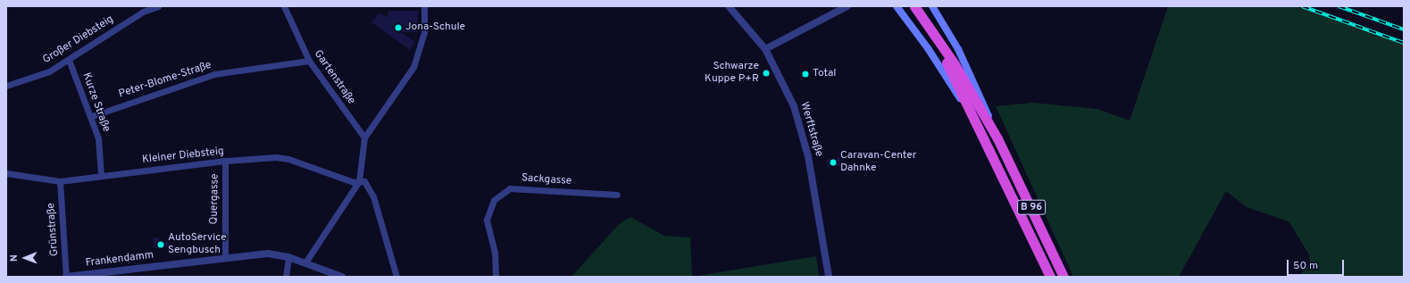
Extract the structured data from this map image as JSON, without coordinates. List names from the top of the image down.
{
  "streets": {
    "highway": ["B 96"],
    "street": [
      "Großer Diebsteig",
      "Gartenstraße",
      "Peter-Blome-Straße",
      "Kurze Straße",
      "Werftstraße",
      "Kleiner Diebsteig",
      "Sackgasse",
      "Quergasse",
      "Grünstraße",
      "Frankendamm"
    ]
  },
  "crossings": [
    ["Großer Diebsteig", "Kurze Straße"],
    ["Gartenstraße", "Peter-Blome-Straße"],
    ["Peter-Blome-Straße", "Kurze Straße"],
    ["Kurze Straße", "Kleiner Diebsteig"],
    ["Kleiner Diebsteig", "Quergasse"],
    ["Kleiner Diebsteig", "Grünstraße"],
    ["Quergasse", "Frankendamm"],
    ["Grünstraße", "Frankendamm"]
  ],
  "places": [
    "Jona-Schule",
    "Schwarze Kuppe P+R",
    "Total",
    "Caravan-Center Dahnke",
    "AutoService Sengbusch"
  ],
  "scale_bar": "50 m",
  "north": "left"
}
